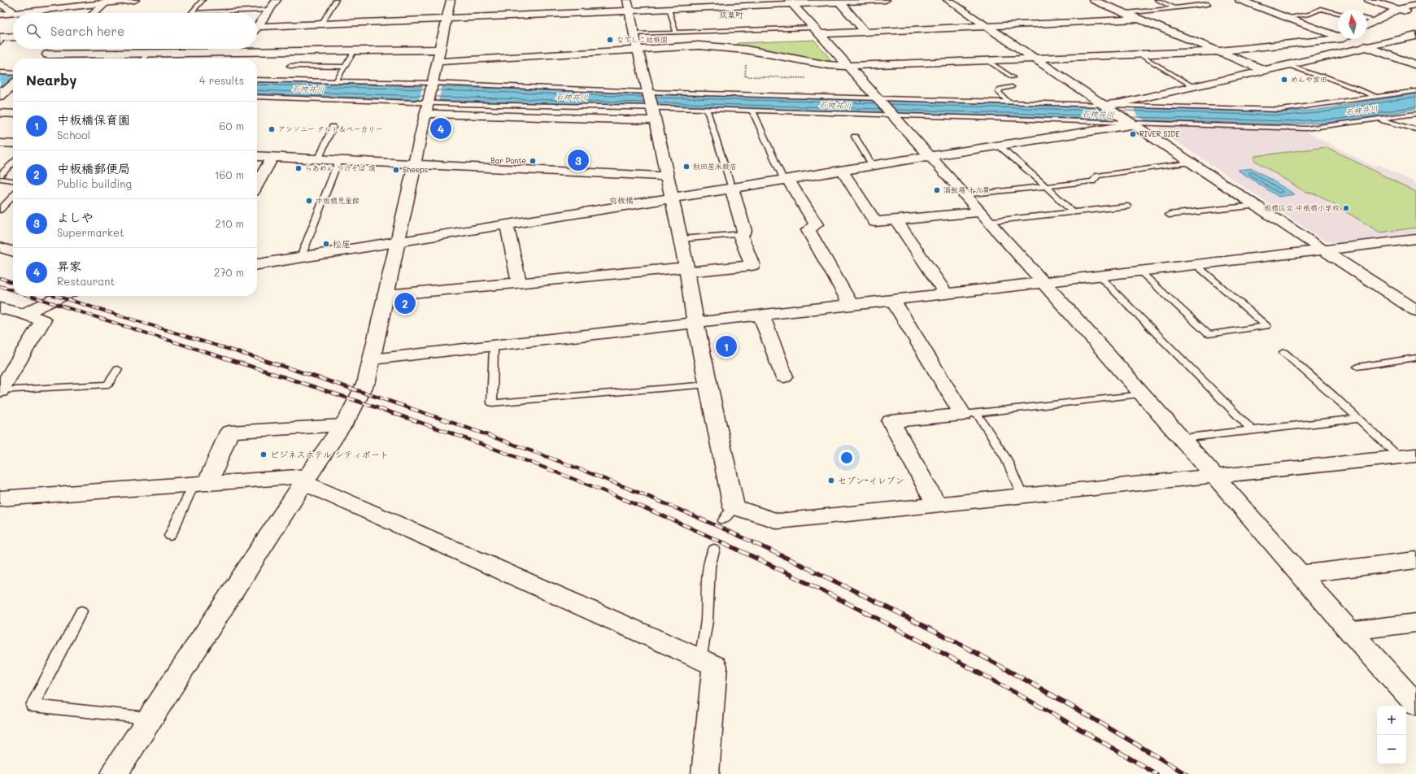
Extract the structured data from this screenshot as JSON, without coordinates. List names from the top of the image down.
{
  "districts": ["双葉町", "中板橋"],
  "water": ["石神井川"],
  "places": [
    "なでしこ幼稚園",
    "めんや宮田",
    "アンソニー タルト＆ベーカリー",
    "RIVER SIDE",
    "Bar Ponte",
    "秋田屋米穀店",
    "らあめん つけそば 頂",
    "Sheeps",
    "酒飯場 十六貫",
    "中板橋児童館",
    "板橋区立 中根橋小学校",
    "松屋",
    "ビジネスホテル シティポート",
    "セブン-イレブン"
  ],
  "north": "top",
  "page": {
    "search": "Search here",
    "heading": ["Nearby", "4 results"],
    "list": [
      {
        "mark": "1",
        "name": "中板橋保育園",
        "note": "School",
        "value": "60 m"
      },
      {
        "mark": "2",
        "name": "中板橋郵便局",
        "note": "Public building",
        "value": "160 m"
      },
      {
        "mark": "3",
        "name": "よしや",
        "note": "Supermarket",
        "value": "210 m"
      },
      {
        "mark": "4",
        "name": "昇家",
        "note": "Restaurant",
        "value": "270 m"
      }
    ],
    "pins": [
      "4",
      "3",
      "2",
      "1"
    ],
    "map_buttons": ["+", "−"]
  }
}
